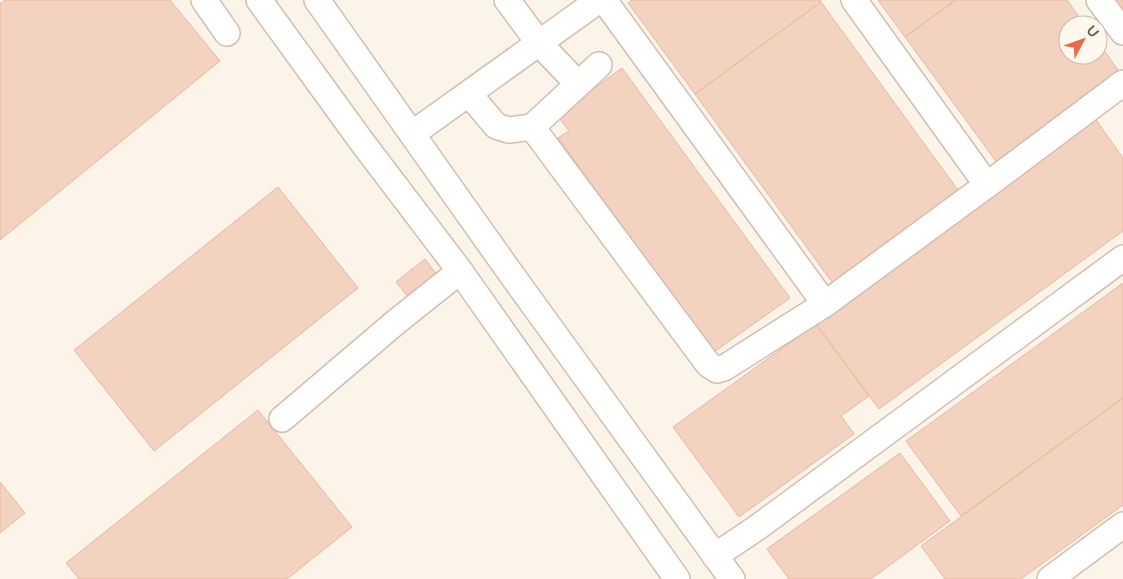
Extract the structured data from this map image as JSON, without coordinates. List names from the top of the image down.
{
  "north": "top right"
}
